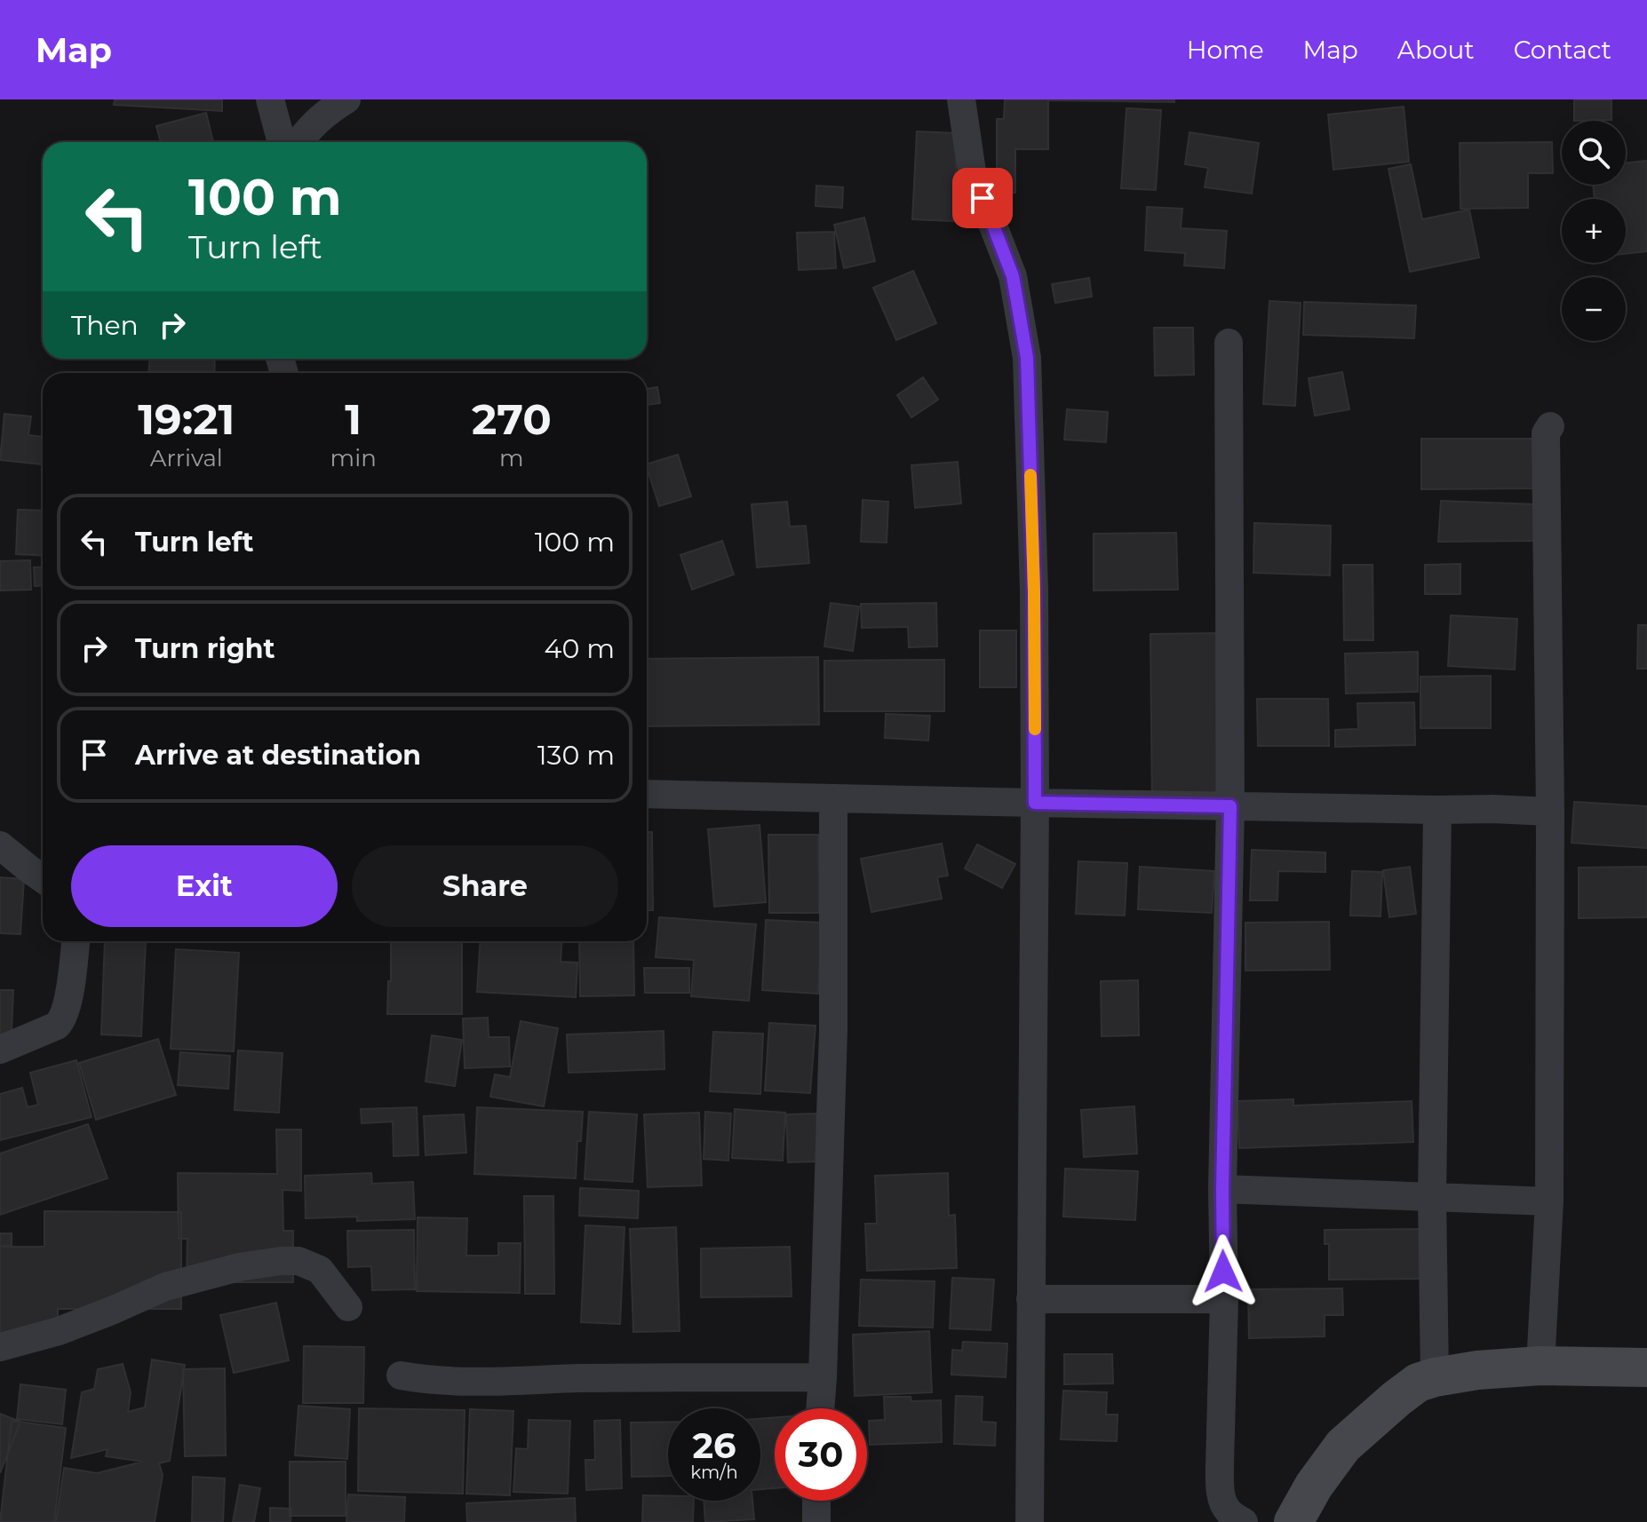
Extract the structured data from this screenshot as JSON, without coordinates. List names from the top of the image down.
{
  "page": {
    "header": "Map",
    "nav": [
      "Home",
      "Map",
      "About",
      "Contact"
    ],
    "map_buttons": ["+", "−"],
    "turn": ["100 m", "Turn left"],
    "then": "Then",
    "eta": [
      "19:21",
      "Arrival",
      "1",
      "min",
      "270",
      "m"
    ],
    "list": [
      {
        "name": "Turn left",
        "value": "100 m"
      },
      {
        "name": "Turn right",
        "value": "40 m"
      },
      {
        "name": "Arrive at destination",
        "value": "130 m"
      }
    ],
    "buttons": ["Exit", "Share"],
    "speed": "26 km/h",
    "limit": "30"
  }
}
